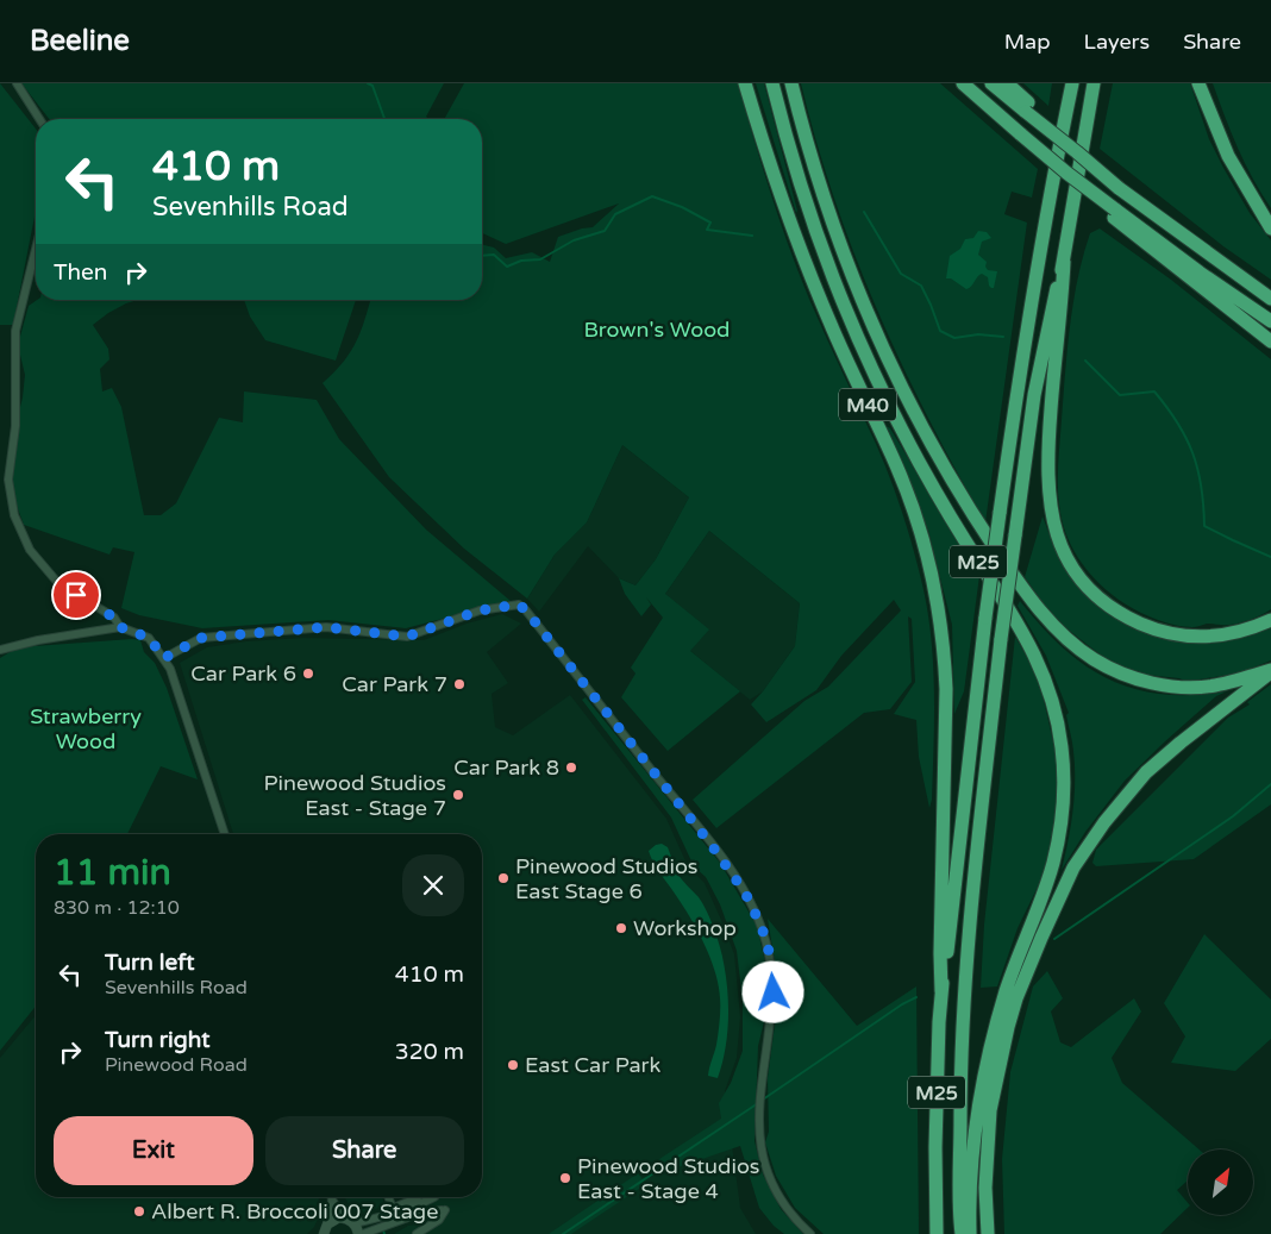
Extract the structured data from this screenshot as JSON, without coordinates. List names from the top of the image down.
{
  "streets": {
    "highway": ["M40", "M25"]
  },
  "crossings": [
    ["M40", "M25"]
  ],
  "parks": ["Brown's Wood", "Strawberry Wood"],
  "places": [
    "Car Park 6",
    "Car Park 7",
    "Car Park 8",
    "Pinewood Studios East - Stage 7",
    "Pinewood Studios East Stage 6",
    "Workshop",
    "East Car Park",
    "Pinewood Studios East - Stage 4",
    "Albert R. Broccoli 007 Stage"
  ],
  "north": "top right",
  "page": {
    "header": "Beeline",
    "nav": ["Map", "Layers", "Share"],
    "turn": ["410 m", "Sevenhills Road"],
    "then": "Then",
    "heading": ["11 min", "830 m · 12:10"],
    "list": [
      {
        "name": "Turn left",
        "note": "Sevenhills Road",
        "value": "410 m"
      },
      {
        "name": "Turn right",
        "note": "Pinewood Road",
        "value": "320 m"
      }
    ],
    "buttons": ["Exit", "Share"]
  }
}
